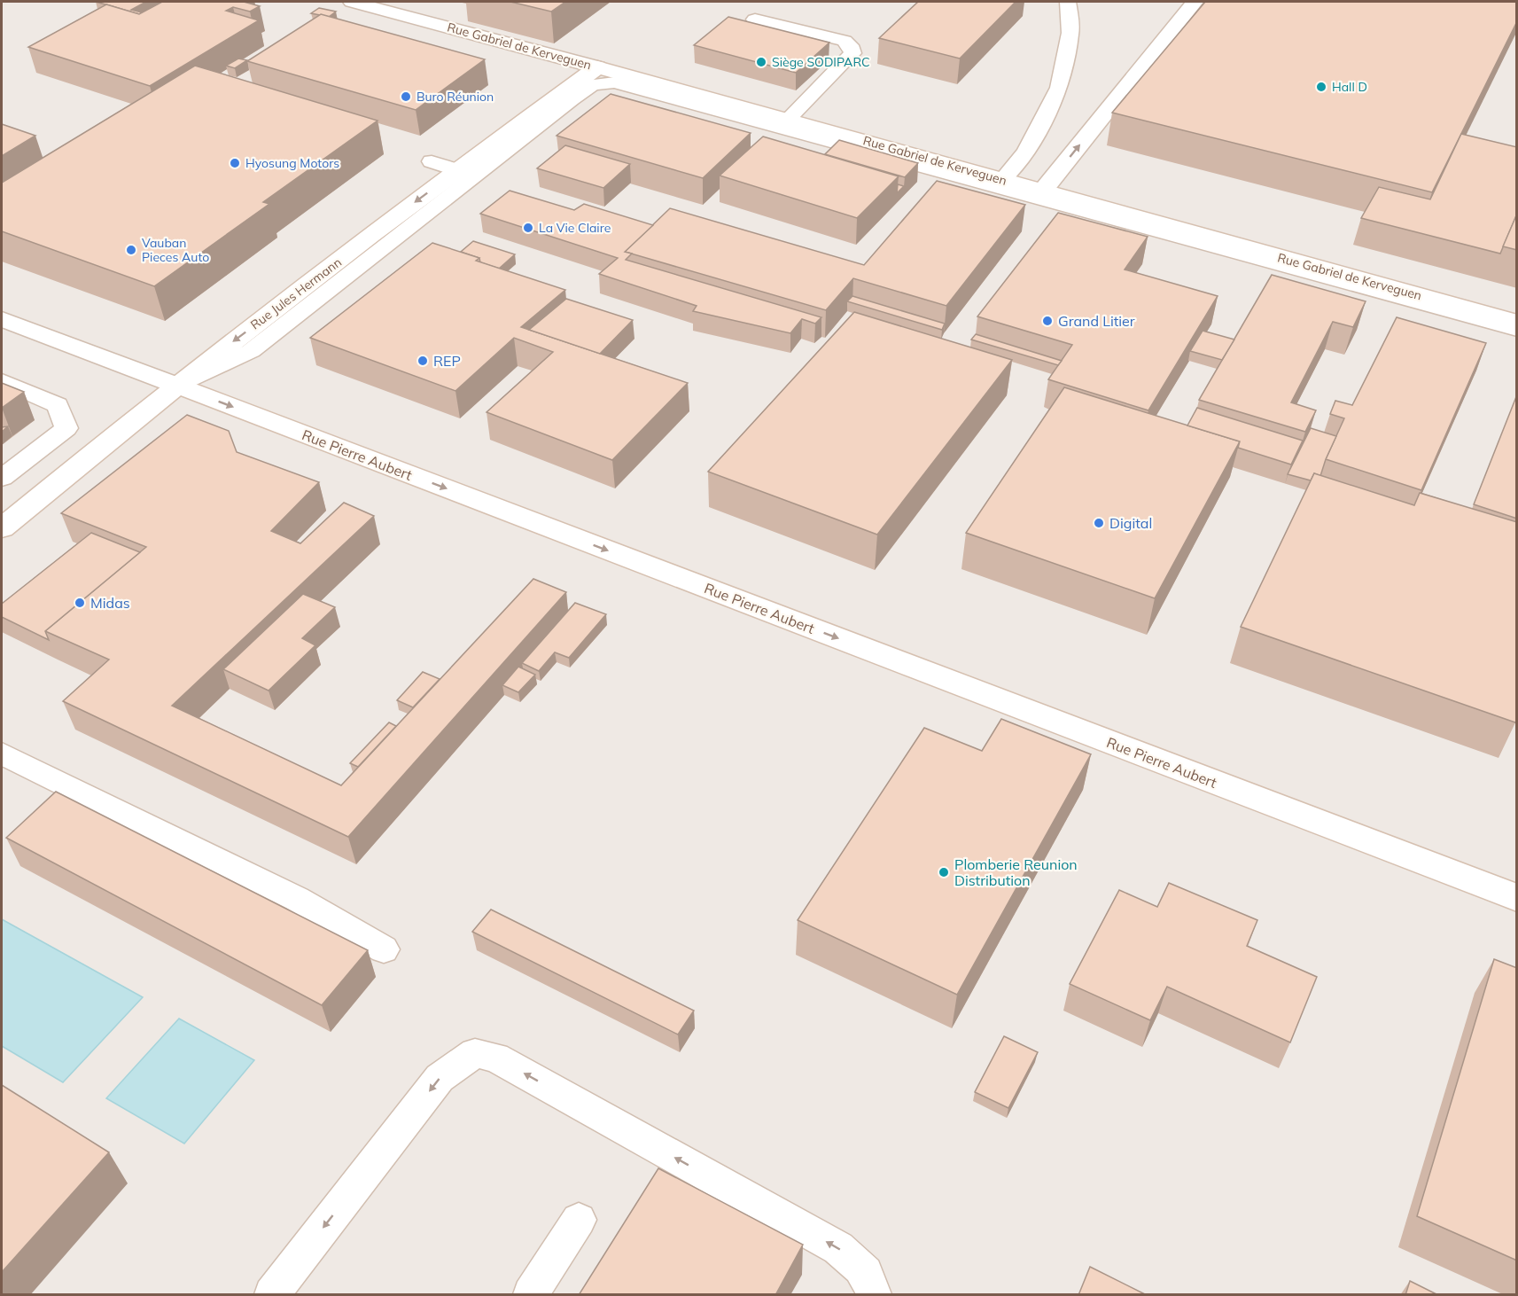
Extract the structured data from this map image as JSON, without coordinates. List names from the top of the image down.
{
  "streets": {
    "street": ["Rue Gabriel de Kerveguen", "Rue Jules Hermann", "Rue Pierre Aubert"]
  },
  "crossings": [
    ["Rue Gabriel de Kerveguen", "Rue Jules Hermann"],
    ["Rue Jules Hermann", "Rue Pierre Aubert"]
  ],
  "one_way": ["Rue Jules Hermann", "Rue Pierre Aubert"],
  "places": [
    "Siège SODIPARC",
    "Hall D",
    "Buro Réunion",
    "Hyosung Motors",
    "La Vie Claire",
    "Vauban Pieces Auto",
    "Grand Litier",
    "REP",
    "Digital",
    "Midas",
    "Plomberie Reunion Distribution"
  ]
}
